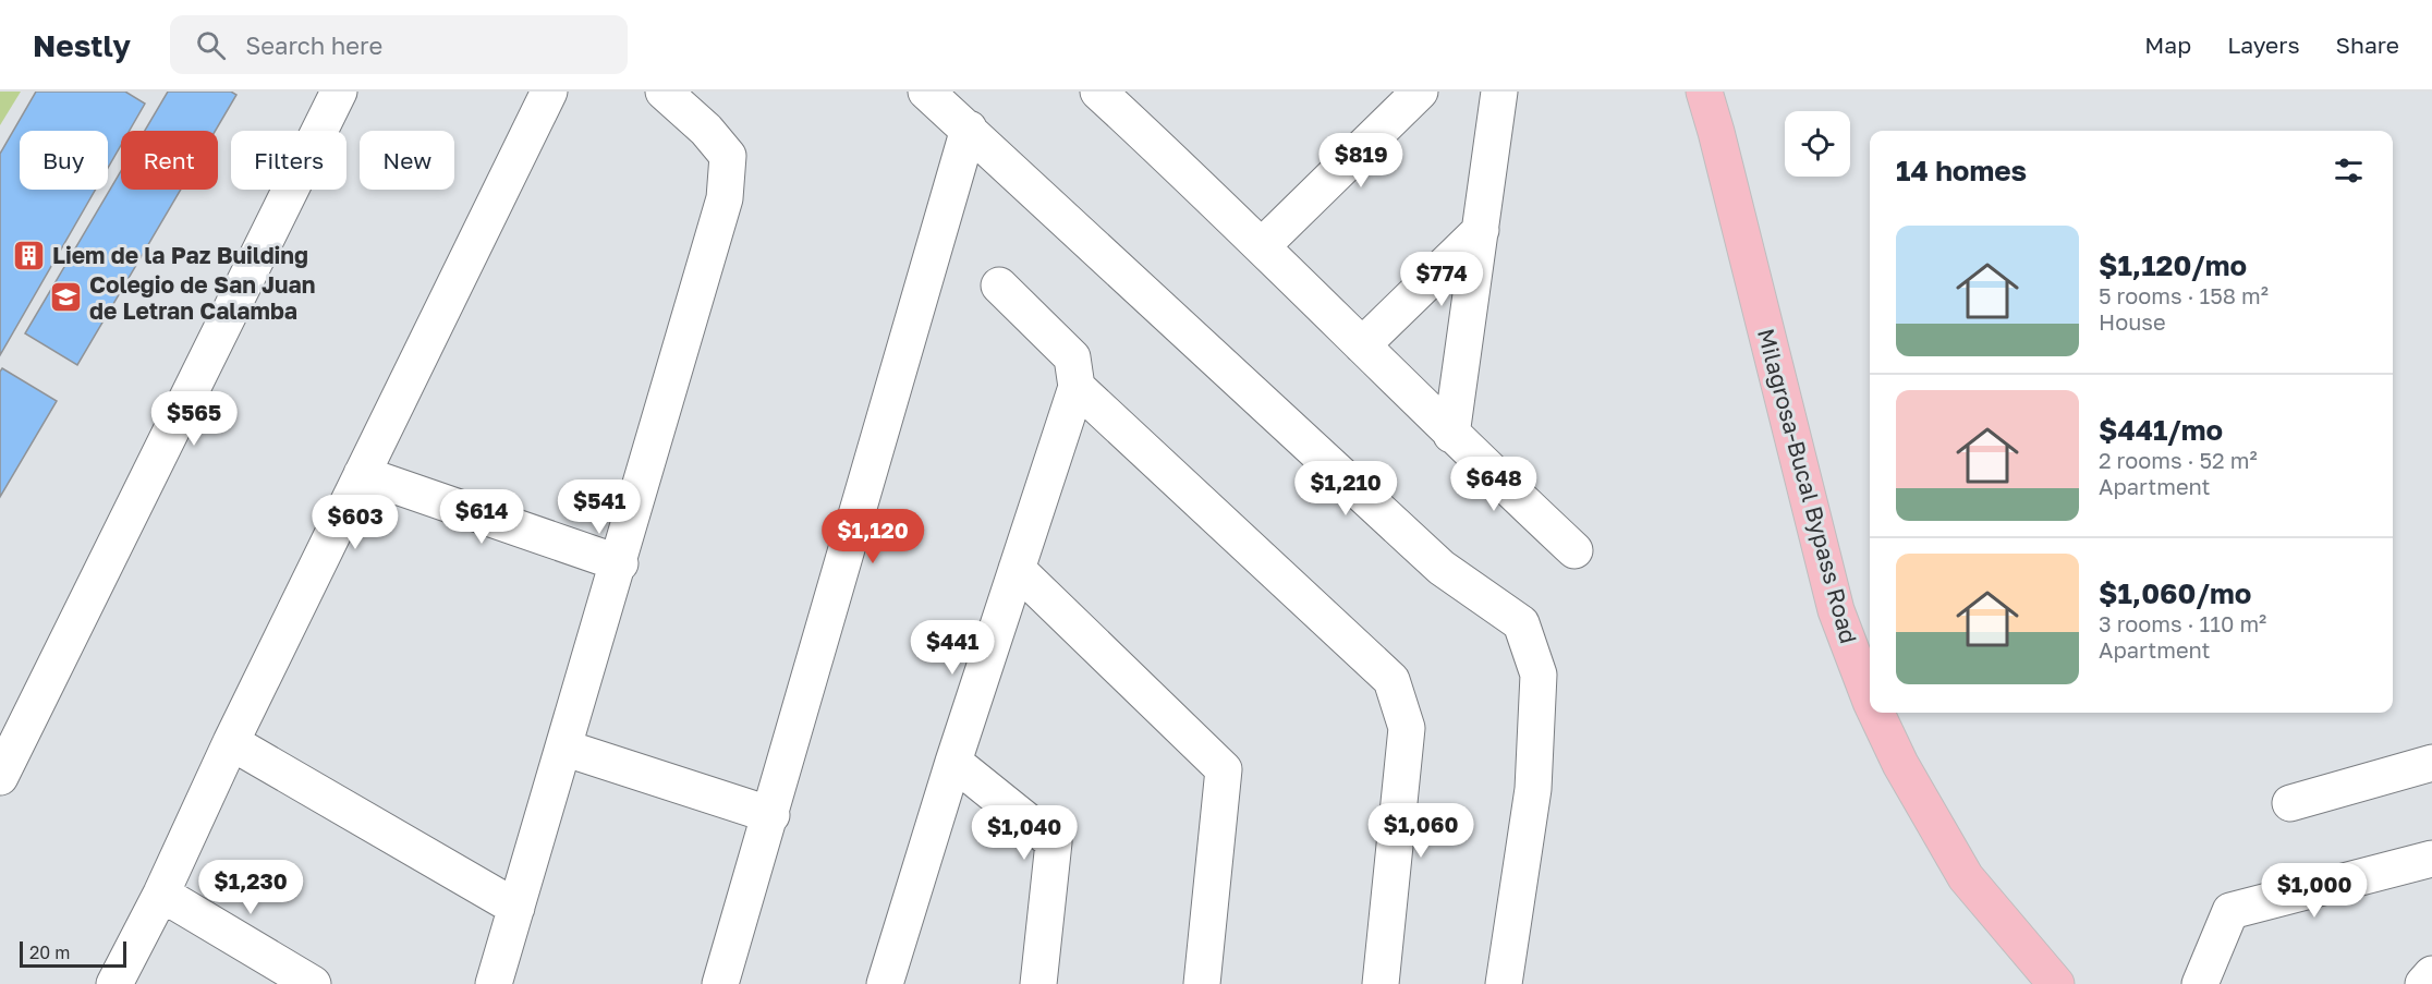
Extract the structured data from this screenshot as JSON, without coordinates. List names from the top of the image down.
{
  "streets": {
    "main road": ["Milagrosa-Bucal Bypass Road"]
  },
  "places": {
    "building": ["Liem de la Paz Building"],
    "school or university": ["Colegio de San Juan de Letran Calamba"]
  },
  "scale_bar": "20 m",
  "page": {
    "header": "Nestly",
    "search": "Search here",
    "nav": ["Map", "Layers", "Share"],
    "chip": [
      "Buy",
      "Rent",
      "Filters",
      "New"
    ],
    "heading": "14 homes",
    "price": [
      "$819",
      "$774",
      "$565",
      "$648",
      "$1,210",
      "$541",
      "$614",
      "$603",
      "$1,120",
      "$441",
      "$1,060",
      "$1,040",
      "$1,230",
      "$1,000"
    ],
    "list": [
      {
        "name": "$1,120/mo",
        "note": "5 rooms · 158 m² · House"
      },
      {
        "name": "$441/mo",
        "note": "2 rooms · 52 m² · Apartment"
      },
      {
        "name": "$1,060/mo",
        "note": "3 rooms · 110 m² · Apartment"
      }
    ],
    "scale": "20 m"
  }
}
